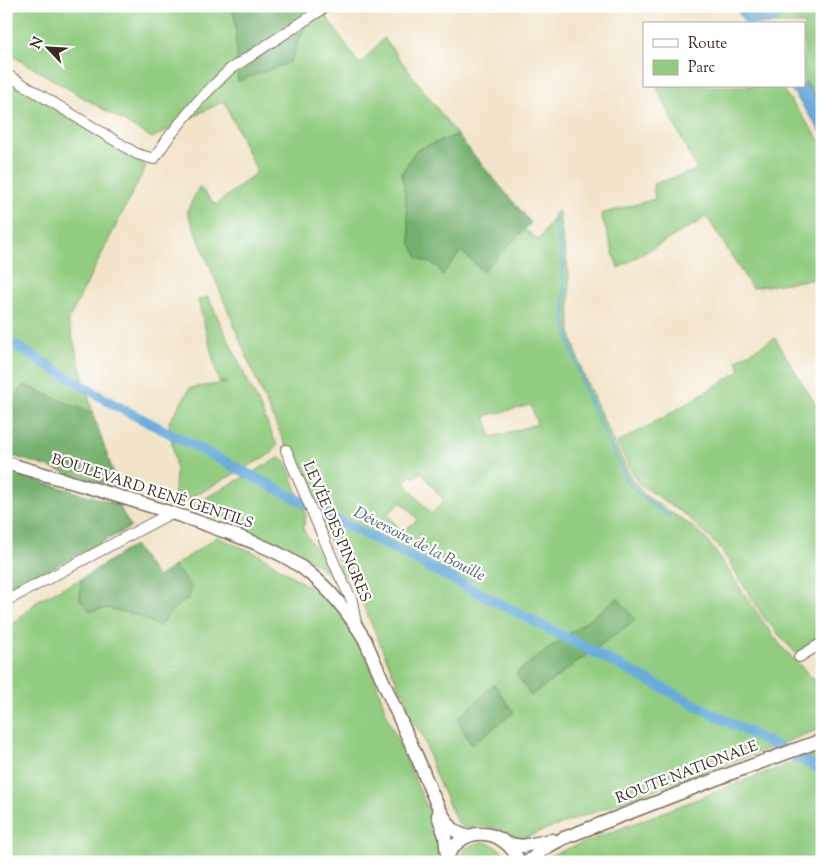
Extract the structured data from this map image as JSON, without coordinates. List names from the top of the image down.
{
  "streets": {
    "main road": ["BOULEVARD RENÉ GENTILS", "ROUTE NATIONALE"],
    "street": ["LEVÉE DES PINGRES"]
  },
  "crossings": [
    ["BOULEVARD RENÉ GENTILS", "LEVÉE DES PINGRES"]
  ],
  "water": ["Déversoire de la Bouille"],
  "legend": ["Route", "Parc"],
  "north": "top left"
}
